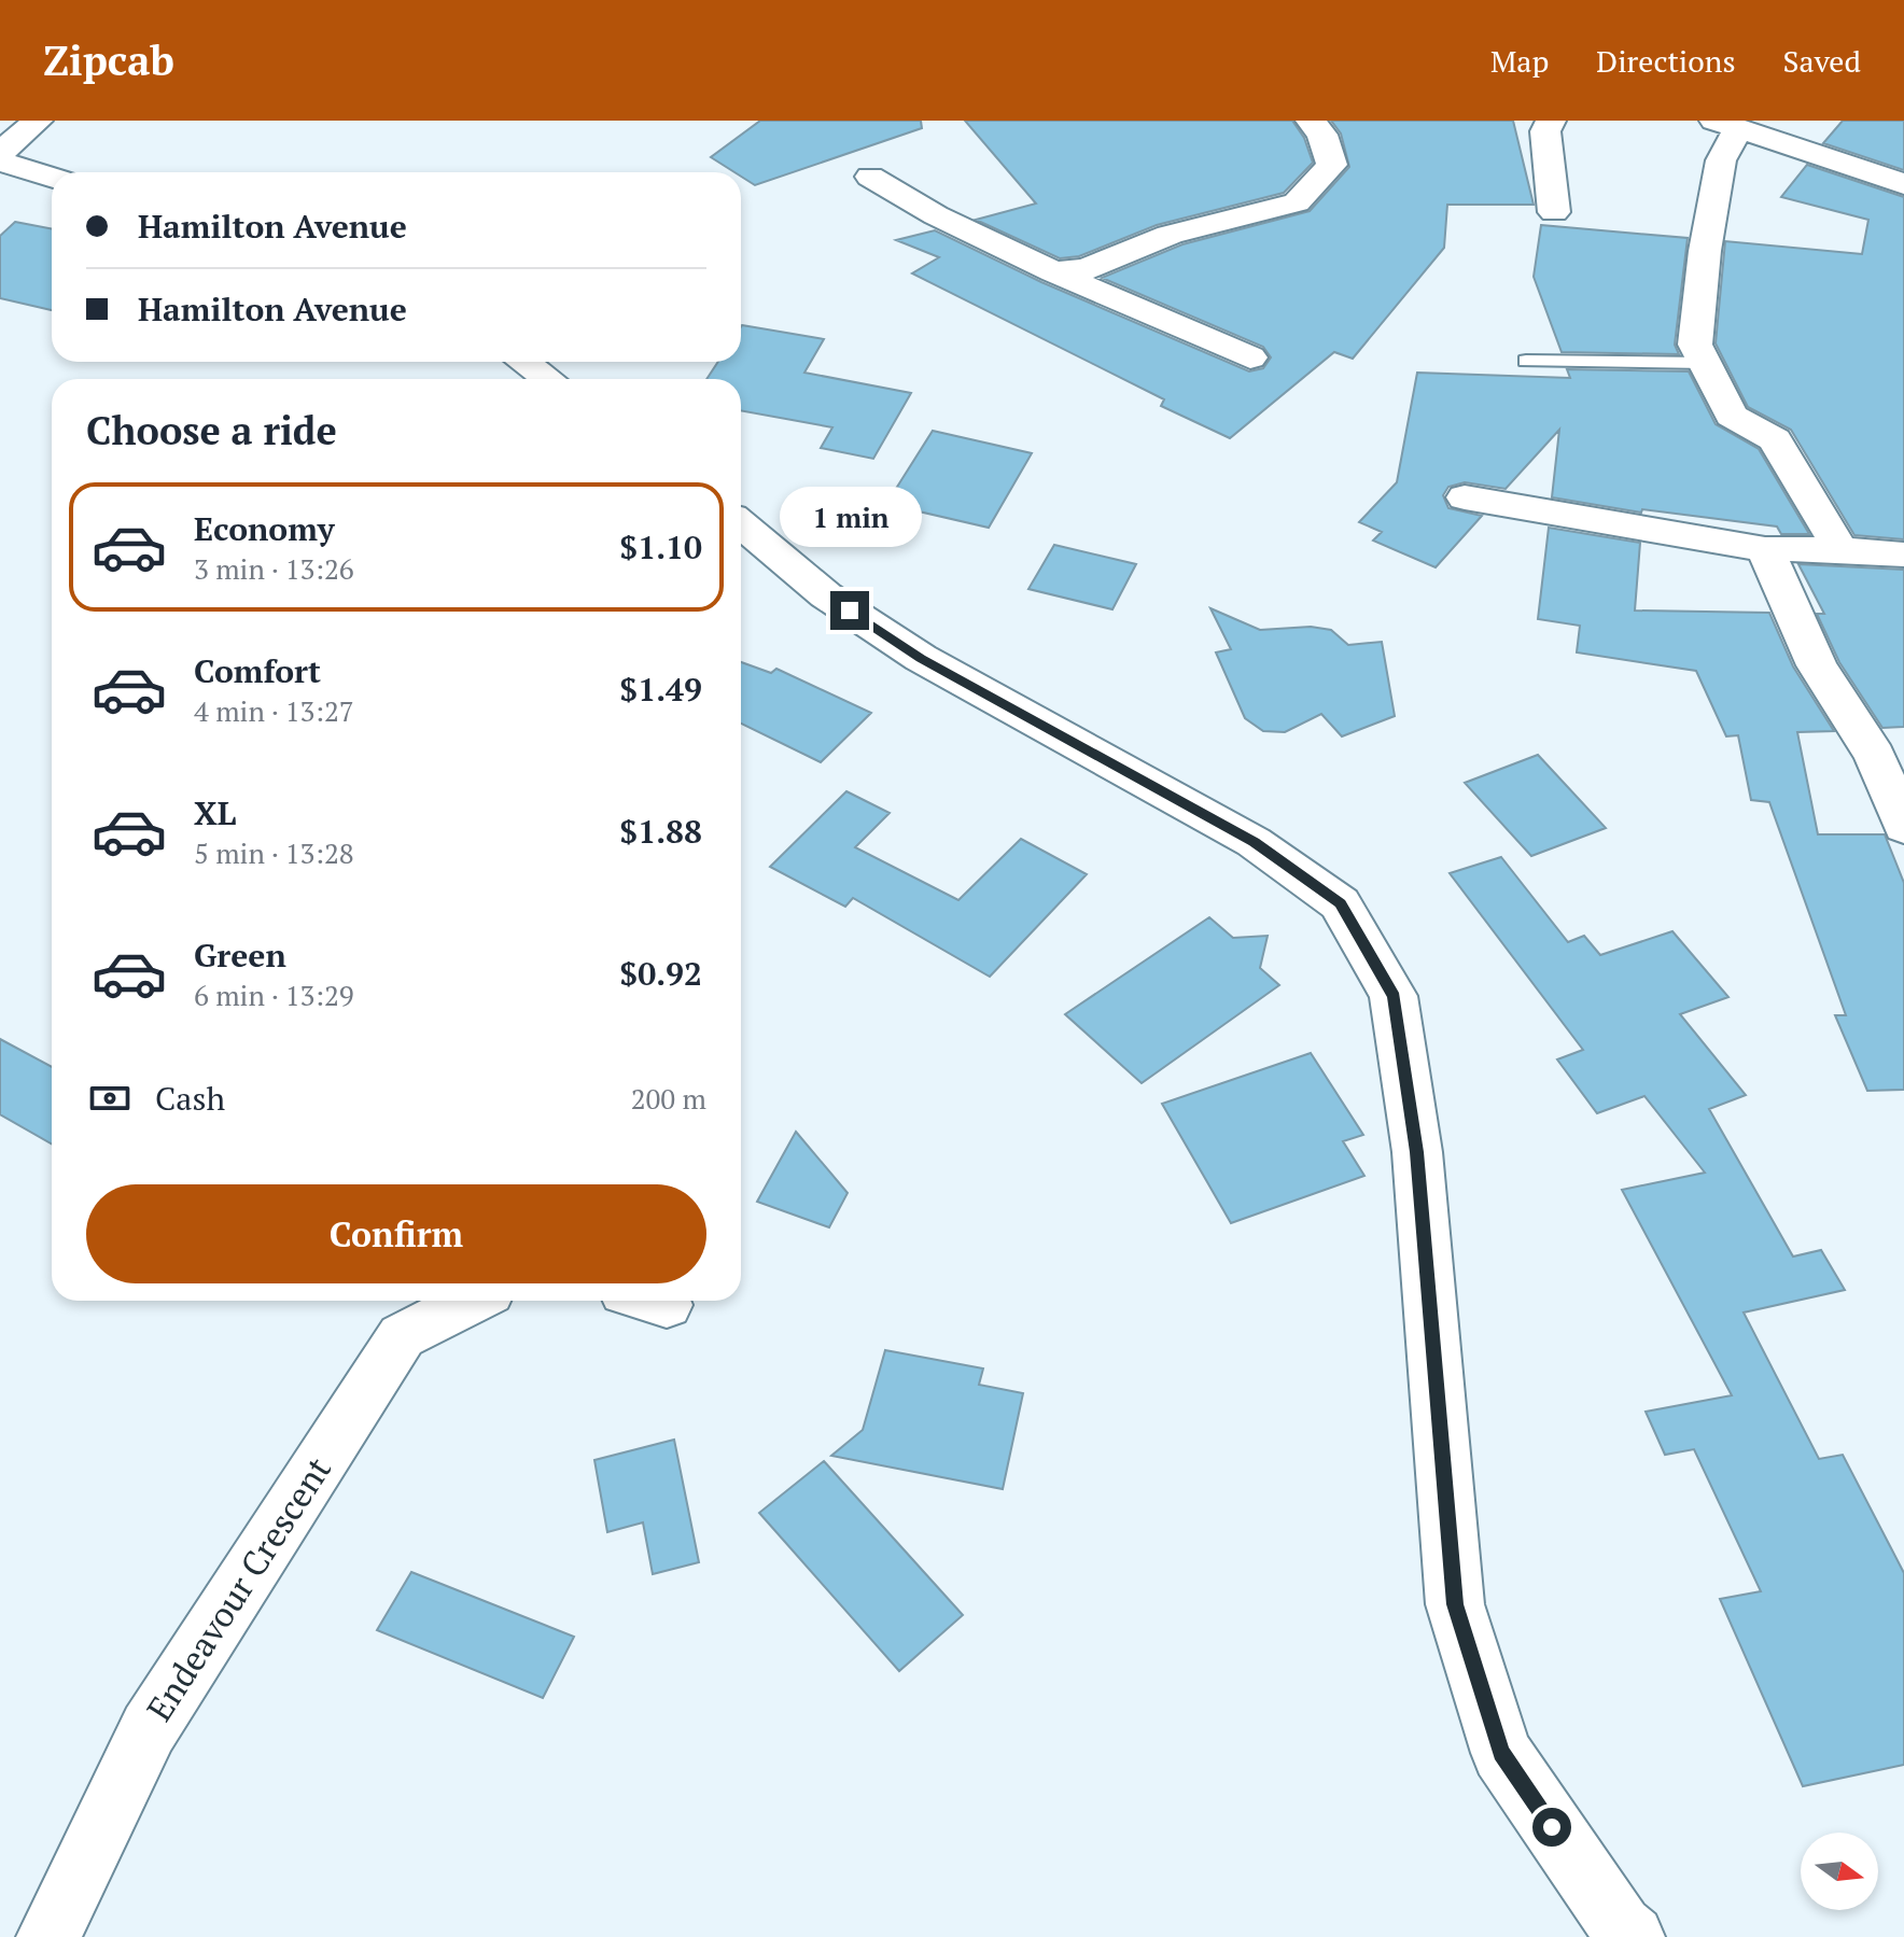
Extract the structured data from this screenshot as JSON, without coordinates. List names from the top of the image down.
{
  "streets": {
    "street": ["Endeavour Crescent"]
  },
  "north": "right",
  "page": {
    "header": "Zipcab",
    "nav": ["Map", "Directions", "Saved"],
    "banner": ["Hamilton Avenue", "Hamilton Avenue"],
    "heading": "Choose a ride",
    "list": [
      {
        "name": "Economy",
        "note": "3 min · 13:26",
        "value": "$1.10"
      },
      {
        "name": "Comfort",
        "note": "4 min · 13:27",
        "value": "$1.49"
      },
      {
        "name": "XL",
        "note": "5 min · 13:28",
        "value": "$1.88"
      },
      {
        "name": "Green",
        "note": "6 min · 13:29",
        "value": "$0.92"
      }
    ],
    "bubble": "1 min",
    "pay": ["Cash", "200 m"],
    "buttons": "Confirm"
  }
}
